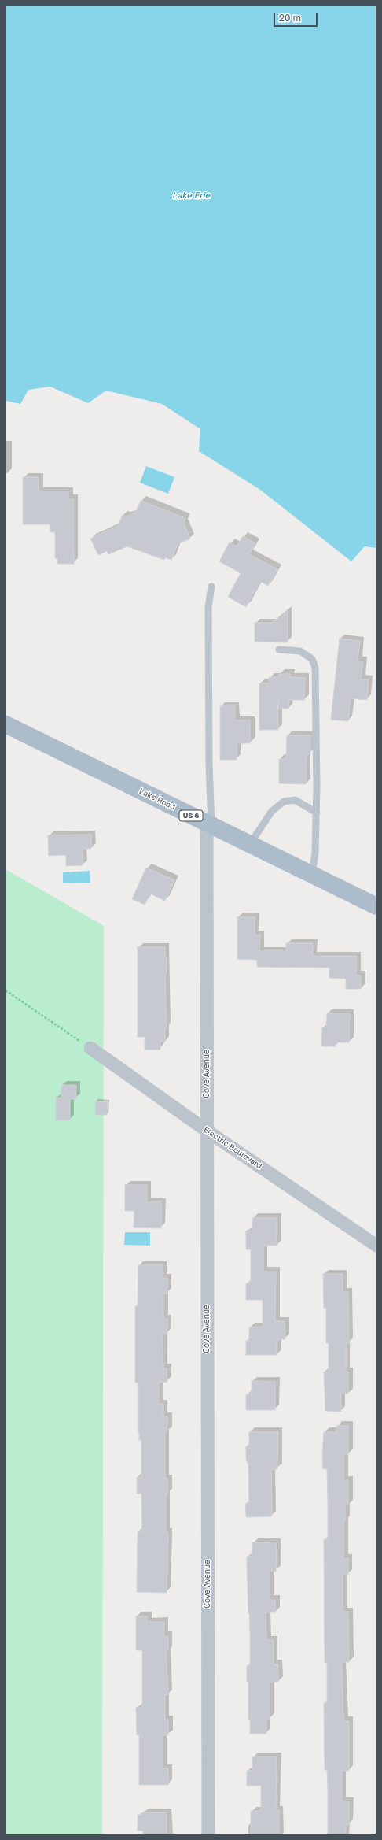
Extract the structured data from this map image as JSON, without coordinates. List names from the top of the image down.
{
  "streets": {
    "main road": ["Lake Road", "US 6"],
    "street": ["Cove Avenue", "Electric Boulevard"]
  },
  "crossings": [
    ["Lake Road", "Cove Avenue"],
    ["Cove Avenue", "Electric Boulevard"]
  ],
  "water": ["Lake Erie"],
  "scale_bar": "20 m"
}
